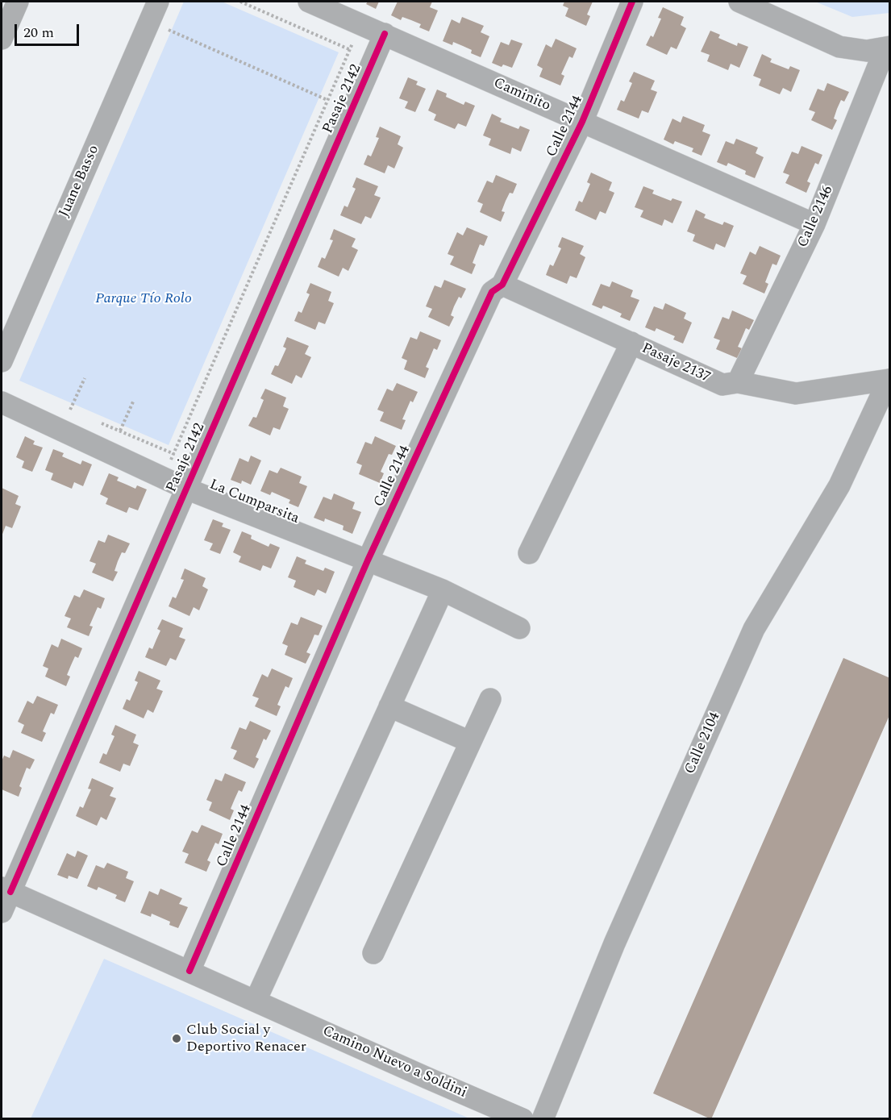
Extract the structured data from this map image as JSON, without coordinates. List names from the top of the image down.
{
  "streets": {
    "street": [
      "Caminito",
      "Pasaje 2142",
      "Calle 2144",
      "Juane Basso",
      "Calle 2146",
      "Pasaje 2137",
      "La Cumparsita",
      "Calle 2104",
      "Camino Nuevo a Soldini"
    ]
  },
  "crossings": [
    ["Caminito", "Pasaje 2142"],
    ["Caminito", "Calle 2144"],
    ["Caminito", "Calle 2146"],
    ["Pasaje 2142", "La Cumparsita"],
    ["Pasaje 2142", "Camino Nuevo a Soldini"],
    ["Calle 2144", "Pasaje 2137"],
    ["Calle 2144", "La Cumparsita"],
    ["Calle 2144", "Camino Nuevo a Soldini"],
    ["Calle 2146", "Pasaje 2137"],
    ["Pasaje 2137", "Calle 2104"]
  ],
  "parks": ["Parque Tío Rolo"],
  "places": ["Club Social y Deportivo Renacer"],
  "scale_bar": "20 m"
}
